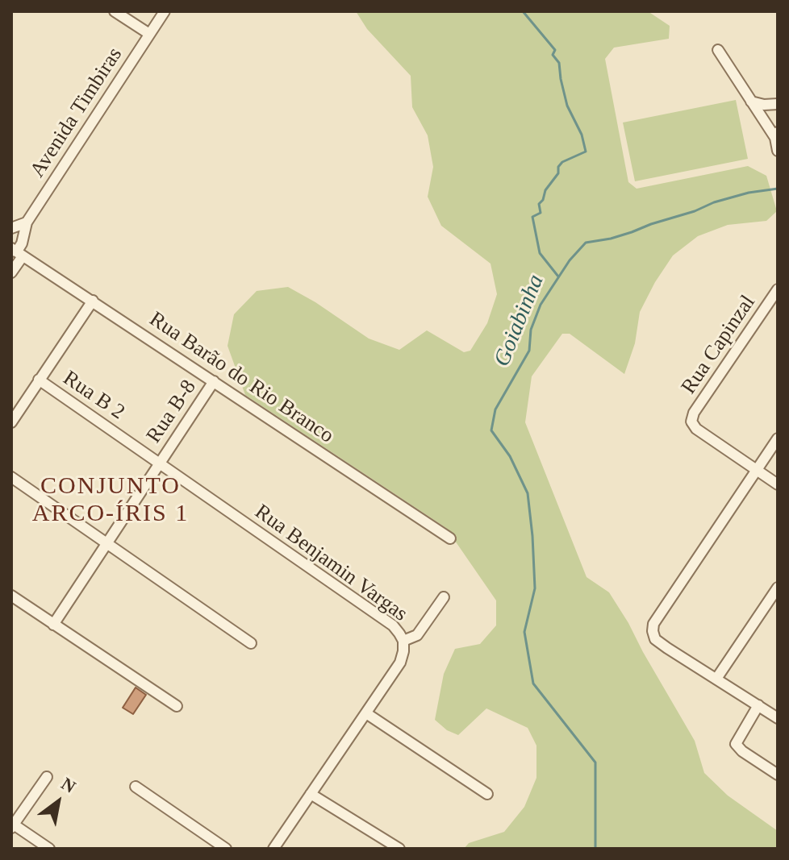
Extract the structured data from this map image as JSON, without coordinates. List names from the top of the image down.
{
  "streets": {
    "street": [
      "Avenida Timbiras",
      "Rua Capinzal",
      "Rua Barão do Rio Branco",
      "Rua B 2",
      "Rua B-8",
      "Rua Benjamin Vargas"
    ]
  },
  "crossings": [
    ["Avenida Timbiras", "Rua Barão do Rio Branco"],
    ["Rua Barão do Rio Branco", "Rua B-8"],
    ["Rua B 2", "Rua B-8"],
    ["Rua B 2", "Rua Benjamin Vargas"],
    ["Rua B-8", "Rua Benjamin Vargas"]
  ],
  "districts": ["CONJUNTO ARCO-ÍRIS 1"],
  "water": ["Goiabinha"],
  "north": "top right"
}
